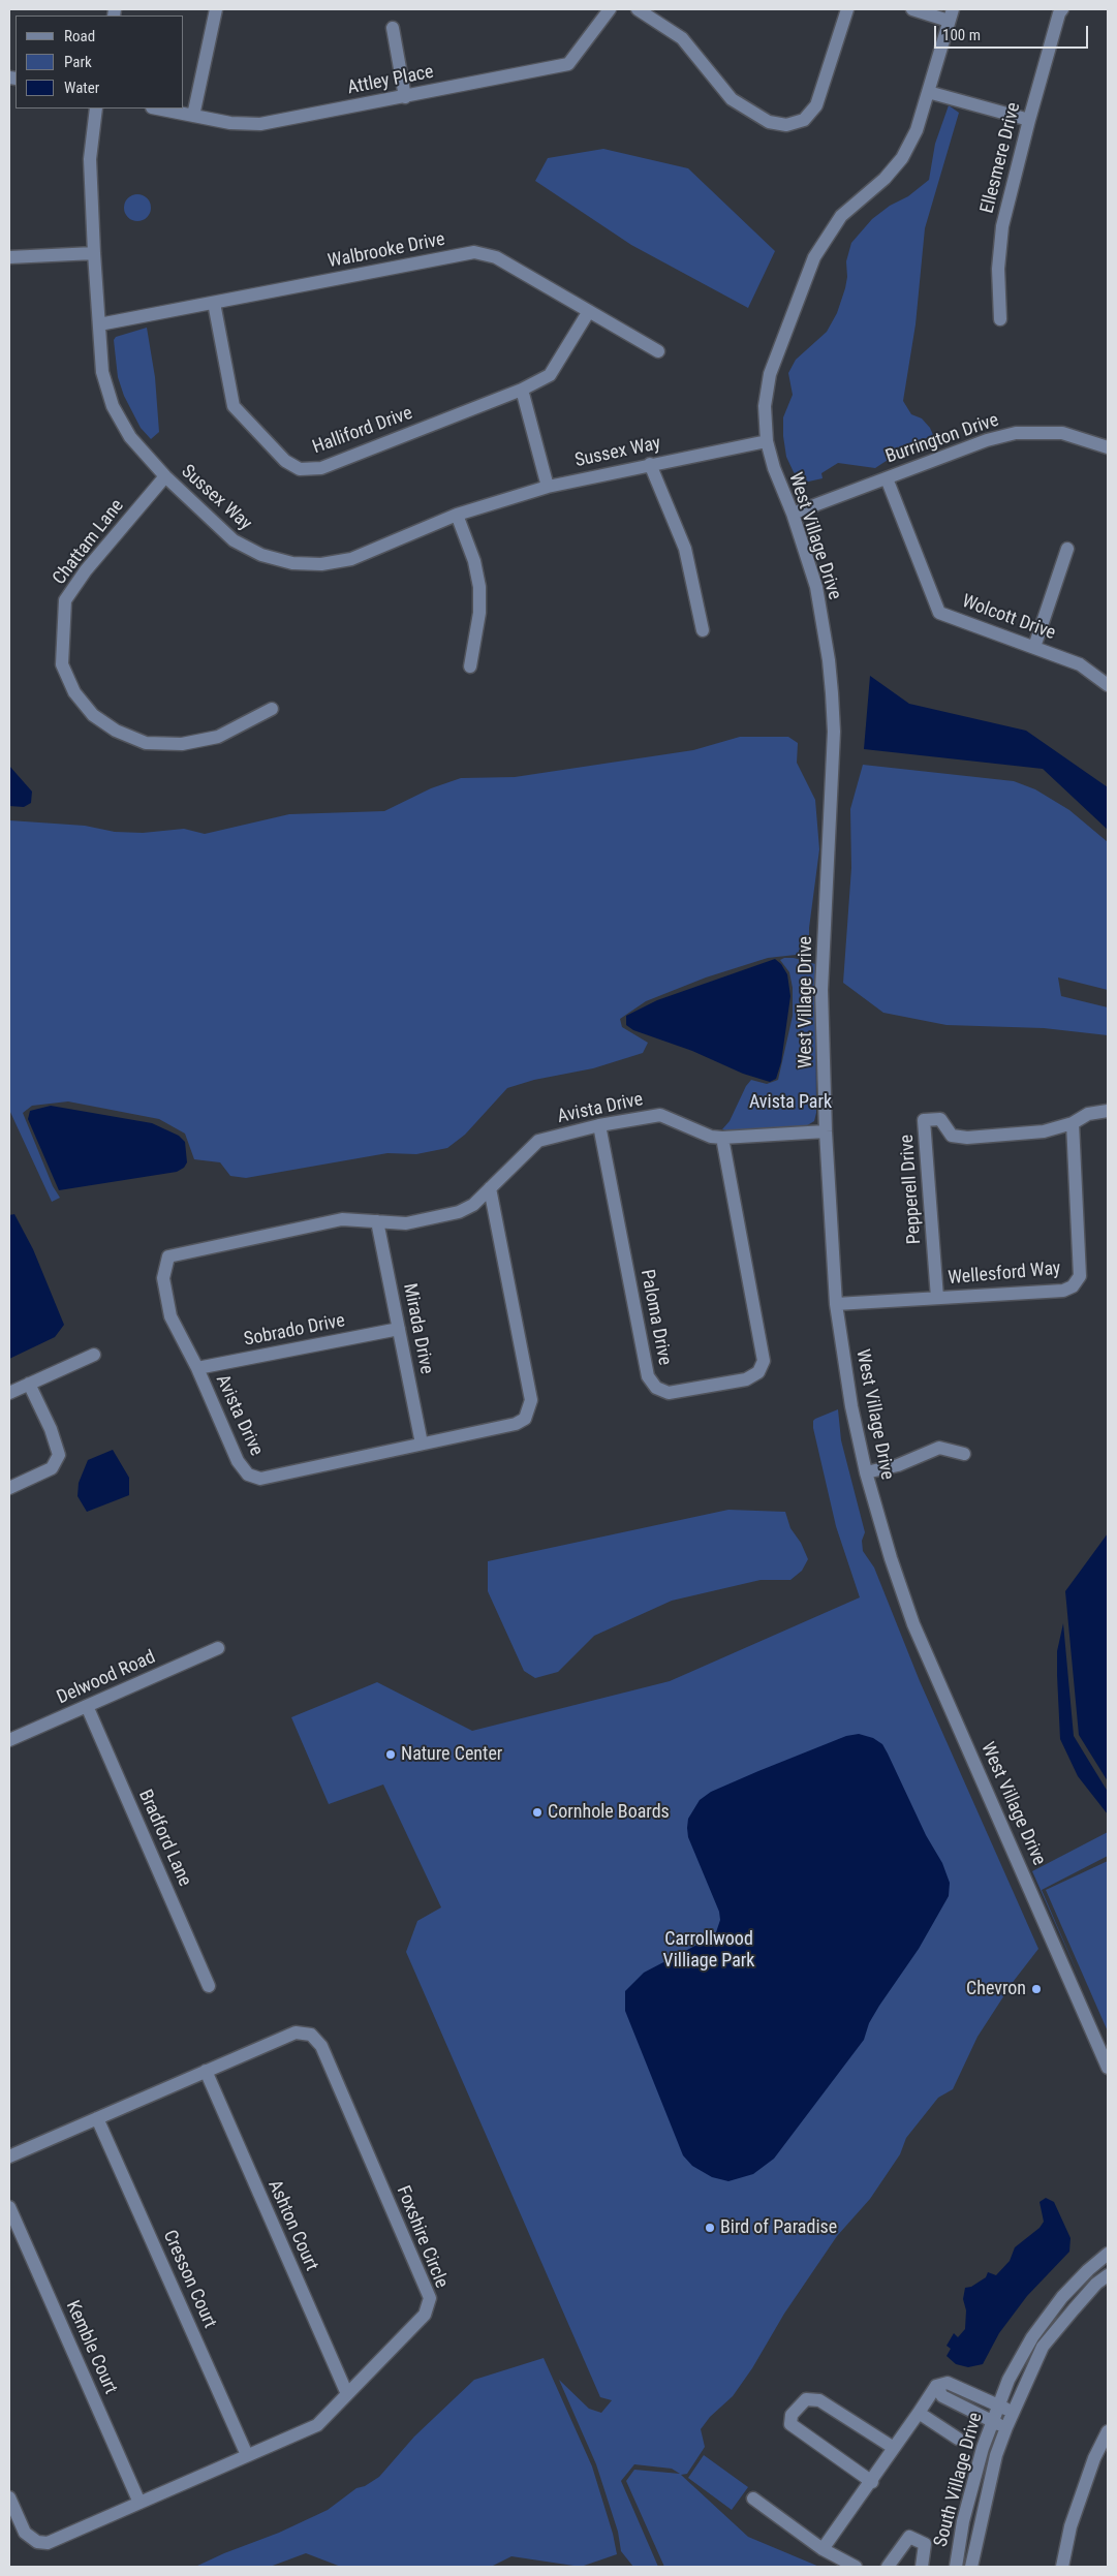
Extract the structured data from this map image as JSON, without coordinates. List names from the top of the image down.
{
  "streets": {
    "street": [
      "Attley Place",
      "Ellesmere Drive",
      "Walbrooke Drive",
      "Halliford Drive",
      "Burrington Drive",
      "Sussex Way",
      "West Village Drive",
      "Chattam Lane",
      "Wolcott Drive",
      "Avista Drive",
      "Pepperell Drive",
      "Wellesford Way",
      "Paloma Drive",
      "Mirada Drive",
      "Sobrado Drive",
      "Delwood Road",
      "Bradford Lane",
      "Ashton Court",
      "Foxshire Circle",
      "Cresson Court",
      "Kemble Court",
      "South Village Drive"
    ]
  },
  "crossings": [
    ["Walbrooke Drive", "Halliford Drive"],
    ["Walbrooke Drive", "Sussex Way"],
    ["Burrington Drive", "West Village Drive"],
    ["Burrington Drive", "Wolcott Drive"],
    ["Sussex Way", "West Village Drive"],
    ["Sussex Way", "Chattam Lane"],
    ["West Village Drive", "Avista Drive"],
    ["West Village Drive", "Wellesford Way"],
    ["Avista Drive", "Paloma Drive"],
    ["Avista Drive", "Mirada Drive"],
    ["Avista Drive", "Sobrado Drive"],
    ["Pepperell Drive", "Wellesford Way"],
    ["Mirada Drive", "Sobrado Drive"],
    ["Delwood Road", "Bradford Lane"],
    ["Ashton Court", "Foxshire Circle"],
    ["Foxshire Circle", "Cresson Court"],
    ["Foxshire Circle", "Kemble Court"]
  ],
  "parks": ["Avista Park", "Carrollwood Villiage Park"],
  "places": [
    "Nature Center",
    "Cornhole Boards",
    "Chevron",
    "Bird of Paradise"
  ],
  "legend": ["Road", "Park", "Water"],
  "scale_bar": "100 m"
}
